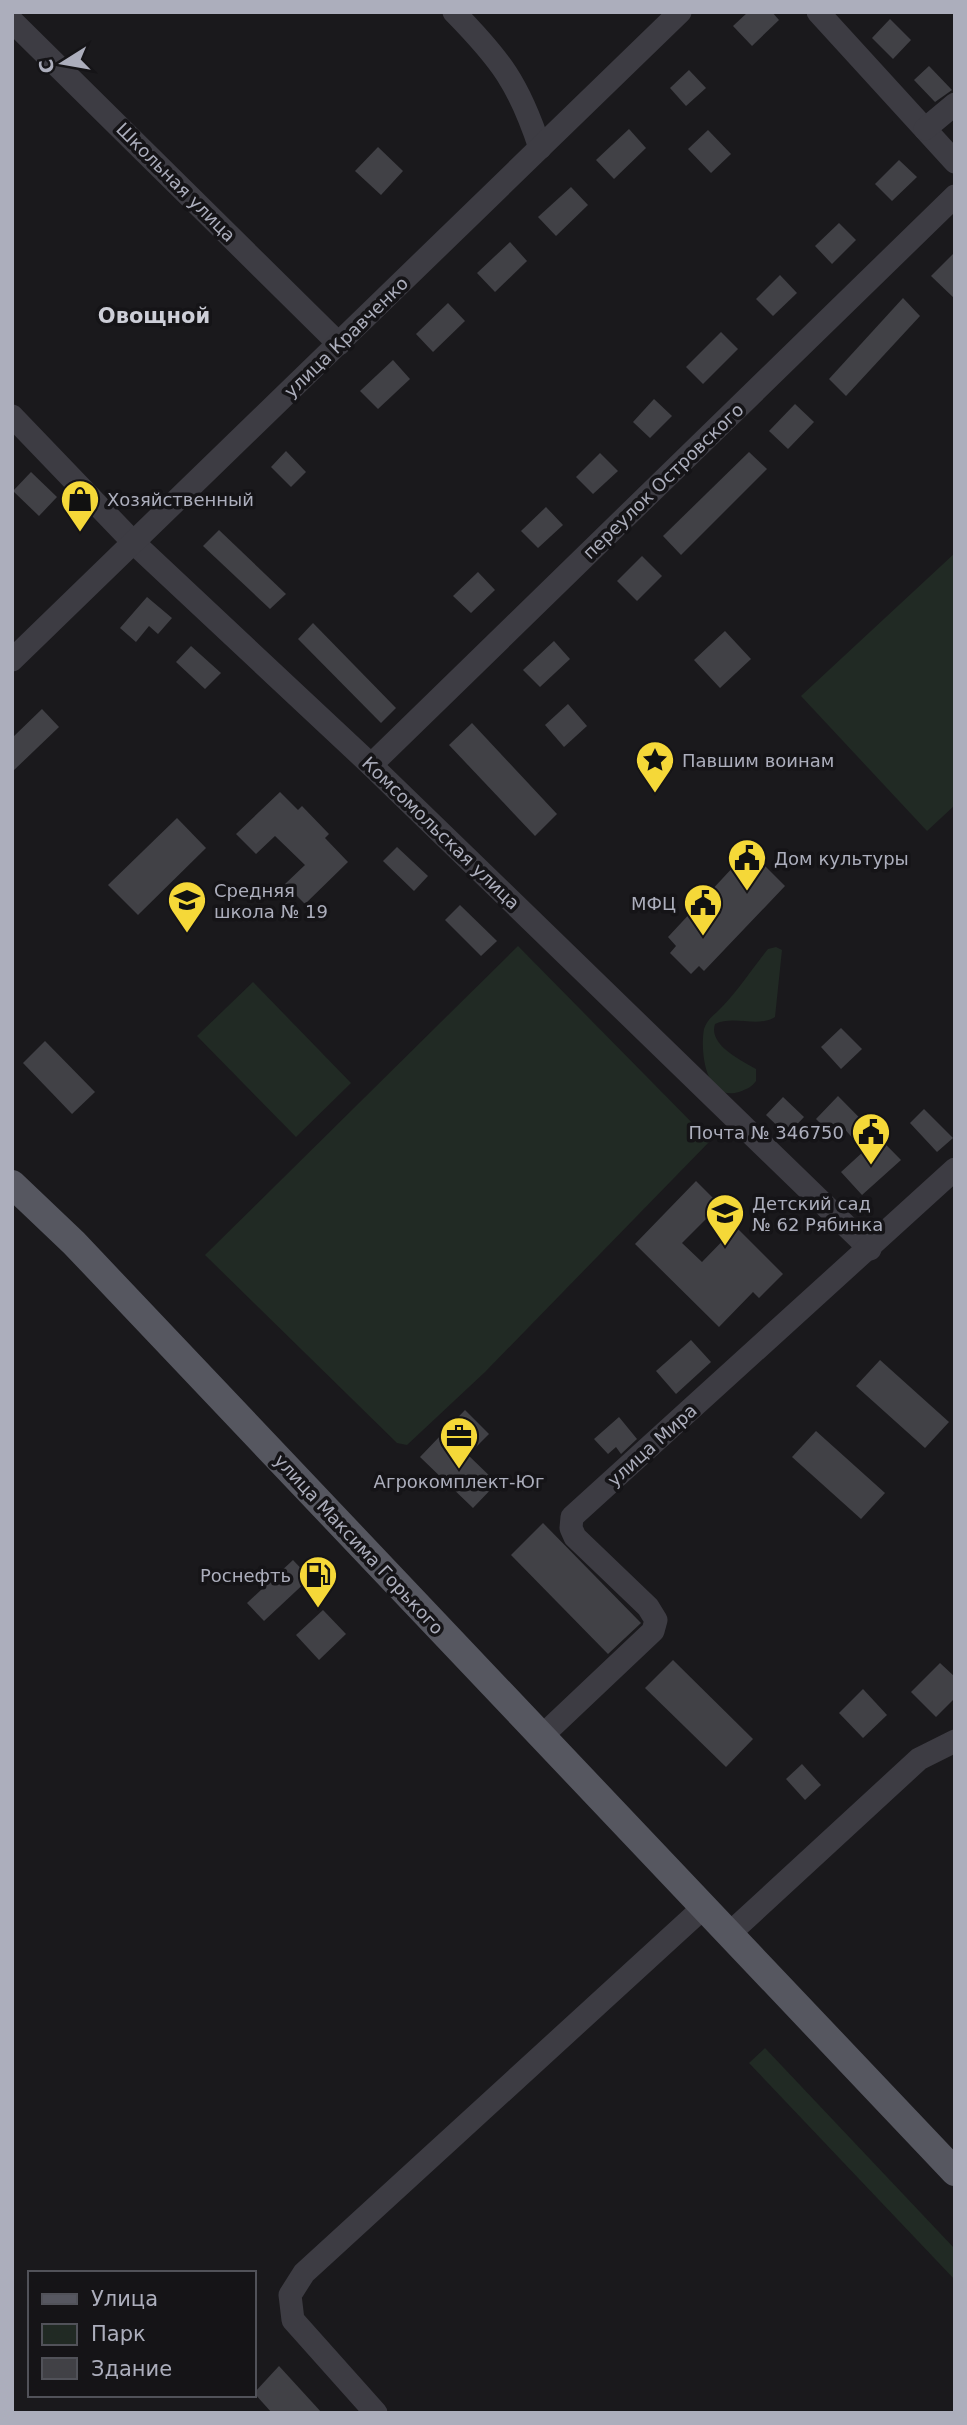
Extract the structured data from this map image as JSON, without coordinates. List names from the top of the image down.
{
  "streets": {
    "main road": ["улица Максима Горького"],
    "street": [
      "Школьная улица",
      "улица Кравченко",
      "переулок Островского",
      "Комсомольская улица",
      "улица Мира"
    ]
  },
  "crossings": [
    ["Школьная улица", "улица Кравченко"],
    ["улица Кравченко", "Комсомольская улица"],
    ["переулок Островского", "Комсомольская улица"],
    ["Комсомольская улица", "улица Мира"],
    ["улица Мира", "улица Максима Горького"]
  ],
  "districts": ["Овощной"],
  "places": {
    "shop": ["Хозяйственный"],
    "place": ["Павшим воинам"],
    "public building": ["Дом культуры", "МФЦ", "Почта № 346750"],
    "school or university": ["Средняя школа № 19", "Детский сад № 62 Рябинка"],
    "office": ["Агрокомплект-Юг"],
    "fuel station": ["Роснефть"]
  },
  "legend": ["Улица", "Парк", "Здание"],
  "north": "left"
}
